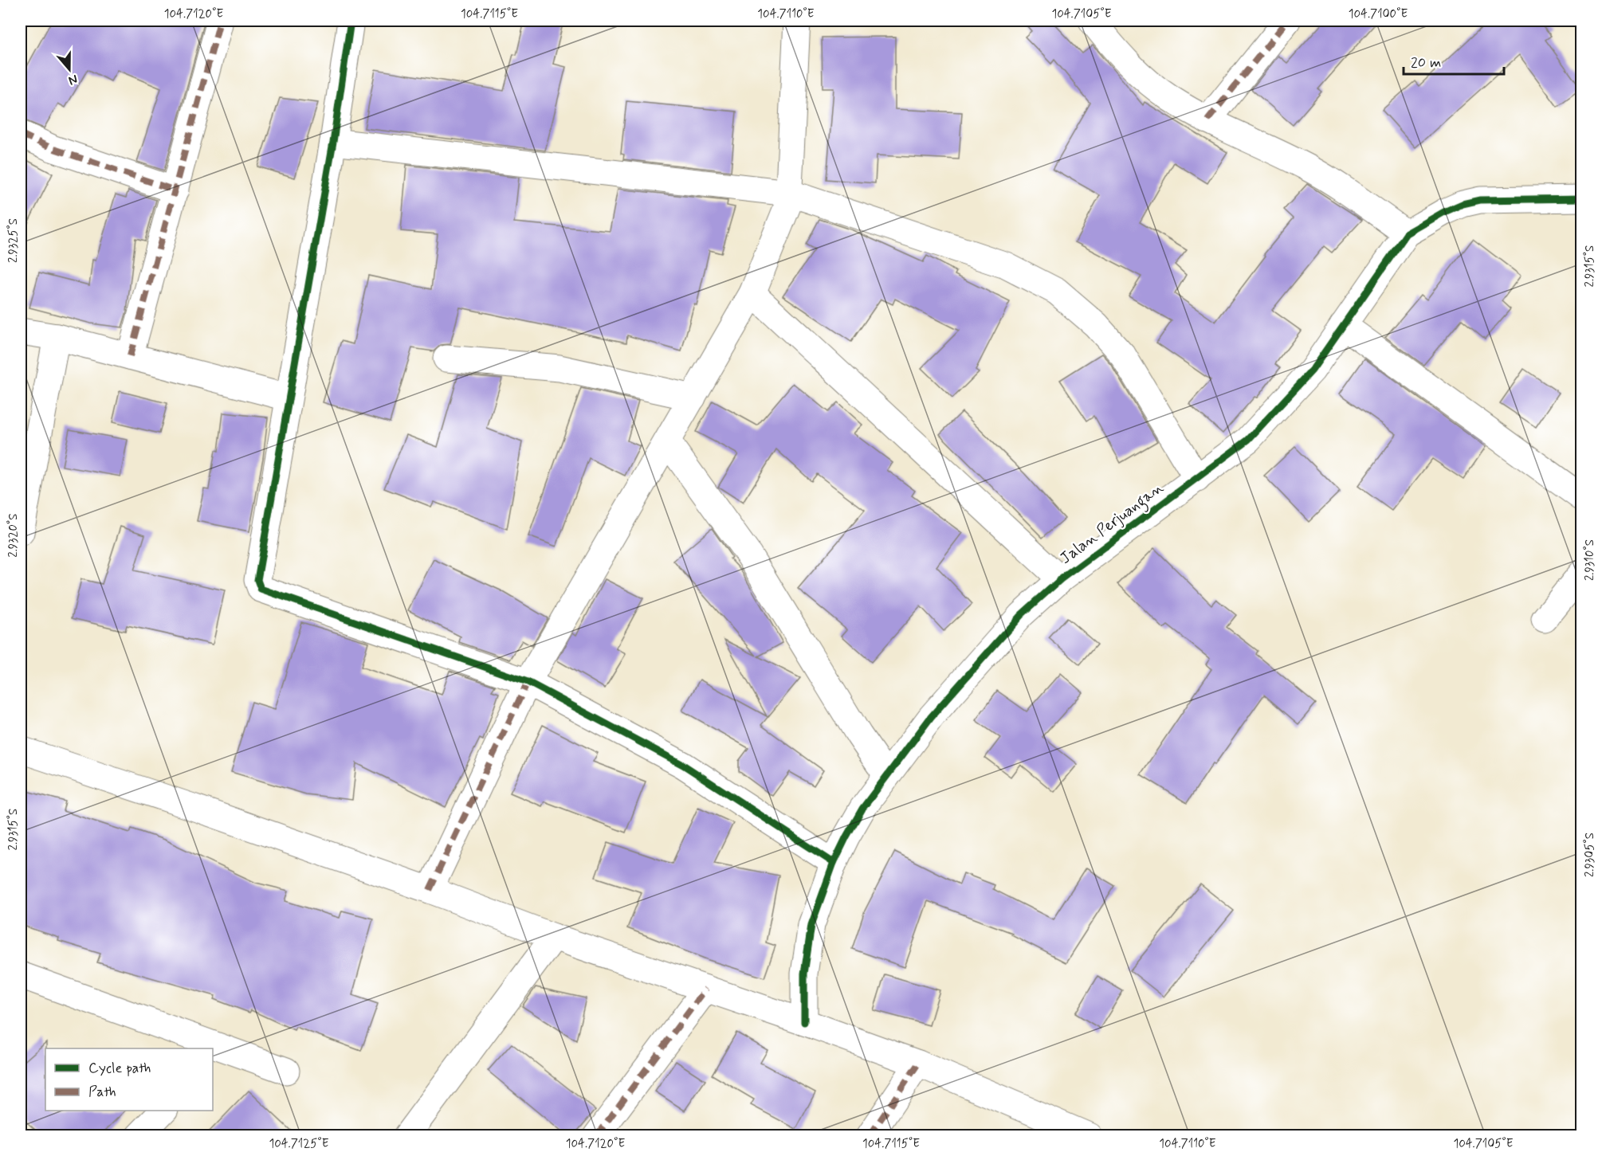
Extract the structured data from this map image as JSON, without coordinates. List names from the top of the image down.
{
  "streets": {
    "street": ["Jalan Perjuangan"]
  },
  "legend": ["Cycle path", "Path"],
  "scale_bar": "20 m",
  "north": "bottom",
  "coordinates": [
    "104.7120°E",
    "104.7115°E",
    "104.7110°E",
    "104.7105°E",
    "104.7100°E",
    "2.9325°S",
    "2.9315°S",
    "2.9320°S",
    "2.9310°S",
    "2.9305°S",
    "104.7125°E"
  ]
}
